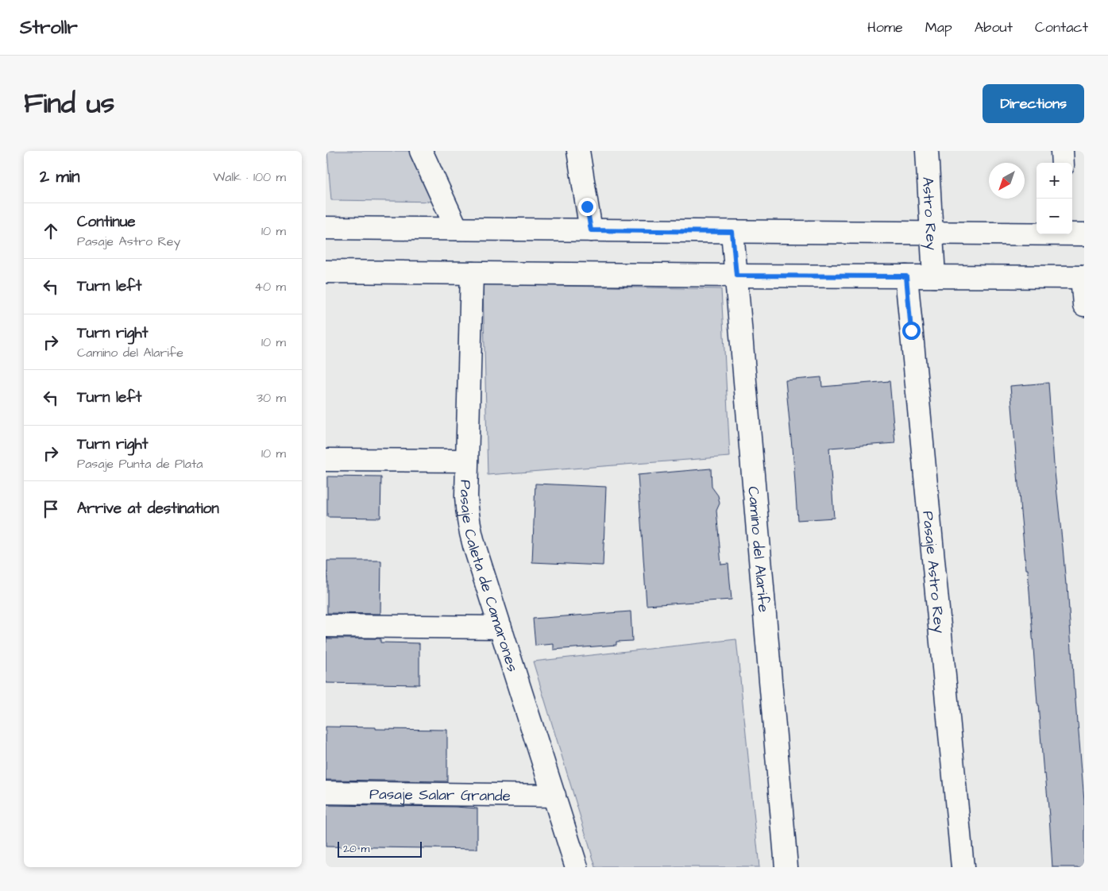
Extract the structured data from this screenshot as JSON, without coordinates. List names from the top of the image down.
{
  "streets": {
    "street": [
      "Astro Rey",
      "Camino del Alarife",
      "Pasaje Astro Rey",
      "Pasaje Caleta de Camarones",
      "Pasaje Salar Grande"
    ]
  },
  "crossings": [
    ["Pasaje Caleta de Camarones", "Pasaje Salar Grande"]
  ],
  "scale_bar": "20 m",
  "north": "bottom left",
  "page": {
    "header": "Strollr",
    "nav": [
      "Home",
      "Map",
      "About",
      "Contact"
    ],
    "title": "Find us",
    "buttons": "Directions",
    "heading": ["2 min", "Walk · 100 m"],
    "map_buttons": ["+", "−"],
    "list": [
      ["Continue", "Pasaje Astro Rey", "10 m"],
      ["Turn left", "40 m"],
      ["Turn right", "Camino del Alarife", "10 m"],
      ["Turn left", "30 m"],
      ["Turn right", "Pasaje Punta de Plata", "10 m"],
      "Arrive at destination"
    ],
    "scale": "20 m"
  }
}
